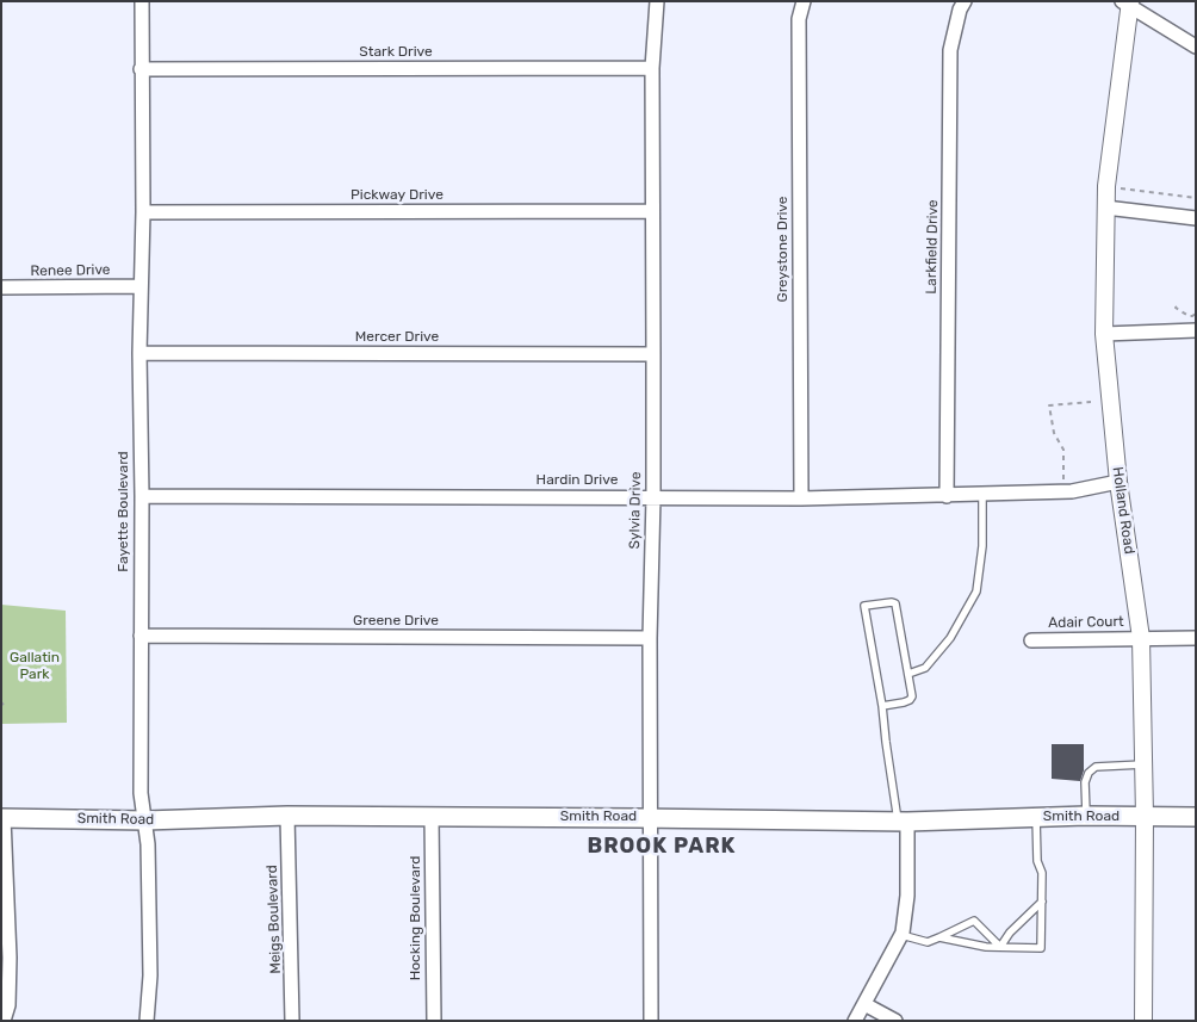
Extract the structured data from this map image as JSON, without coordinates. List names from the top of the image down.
{
  "streets": {
    "main road": ["Smith Road"],
    "street": [
      "Stark Drive",
      "Pickway Drive",
      "Larkfield Drive",
      "Greystone Drive",
      "Renee Drive",
      "Mercer Drive",
      "Hardin Drive",
      "Sylvia Drive",
      "Holland Road",
      "Fayette Boulevard",
      "Greene Drive",
      "Adair Court",
      "Hocking Boulevard",
      "Meigs Boulevard"
    ]
  },
  "crossings": [
    ["Stark Drive", "Sylvia Drive"],
    ["Stark Drive", "Fayette Boulevard"],
    ["Pickway Drive", "Sylvia Drive"],
    ["Pickway Drive", "Fayette Boulevard"],
    ["Larkfield Drive", "Hardin Drive"],
    ["Greystone Drive", "Hardin Drive"],
    ["Renee Drive", "Fayette Boulevard"],
    ["Mercer Drive", "Sylvia Drive"],
    ["Mercer Drive", "Fayette Boulevard"],
    ["Hardin Drive", "Sylvia Drive"],
    ["Hardin Drive", "Holland Road"],
    ["Hardin Drive", "Fayette Boulevard"],
    ["Sylvia Drive", "Greene Drive"],
    ["Sylvia Drive", "Smith Road"],
    ["Holland Road", "Adair Court"],
    ["Holland Road", "Smith Road"],
    ["Fayette Boulevard", "Greene Drive"],
    ["Fayette Boulevard", "Smith Road"],
    ["Smith Road", "Hocking Boulevard"],
    ["Smith Road", "Meigs Boulevard"]
  ],
  "districts": ["BROOK PARK"],
  "parks": ["Gallatin Park"]
}
